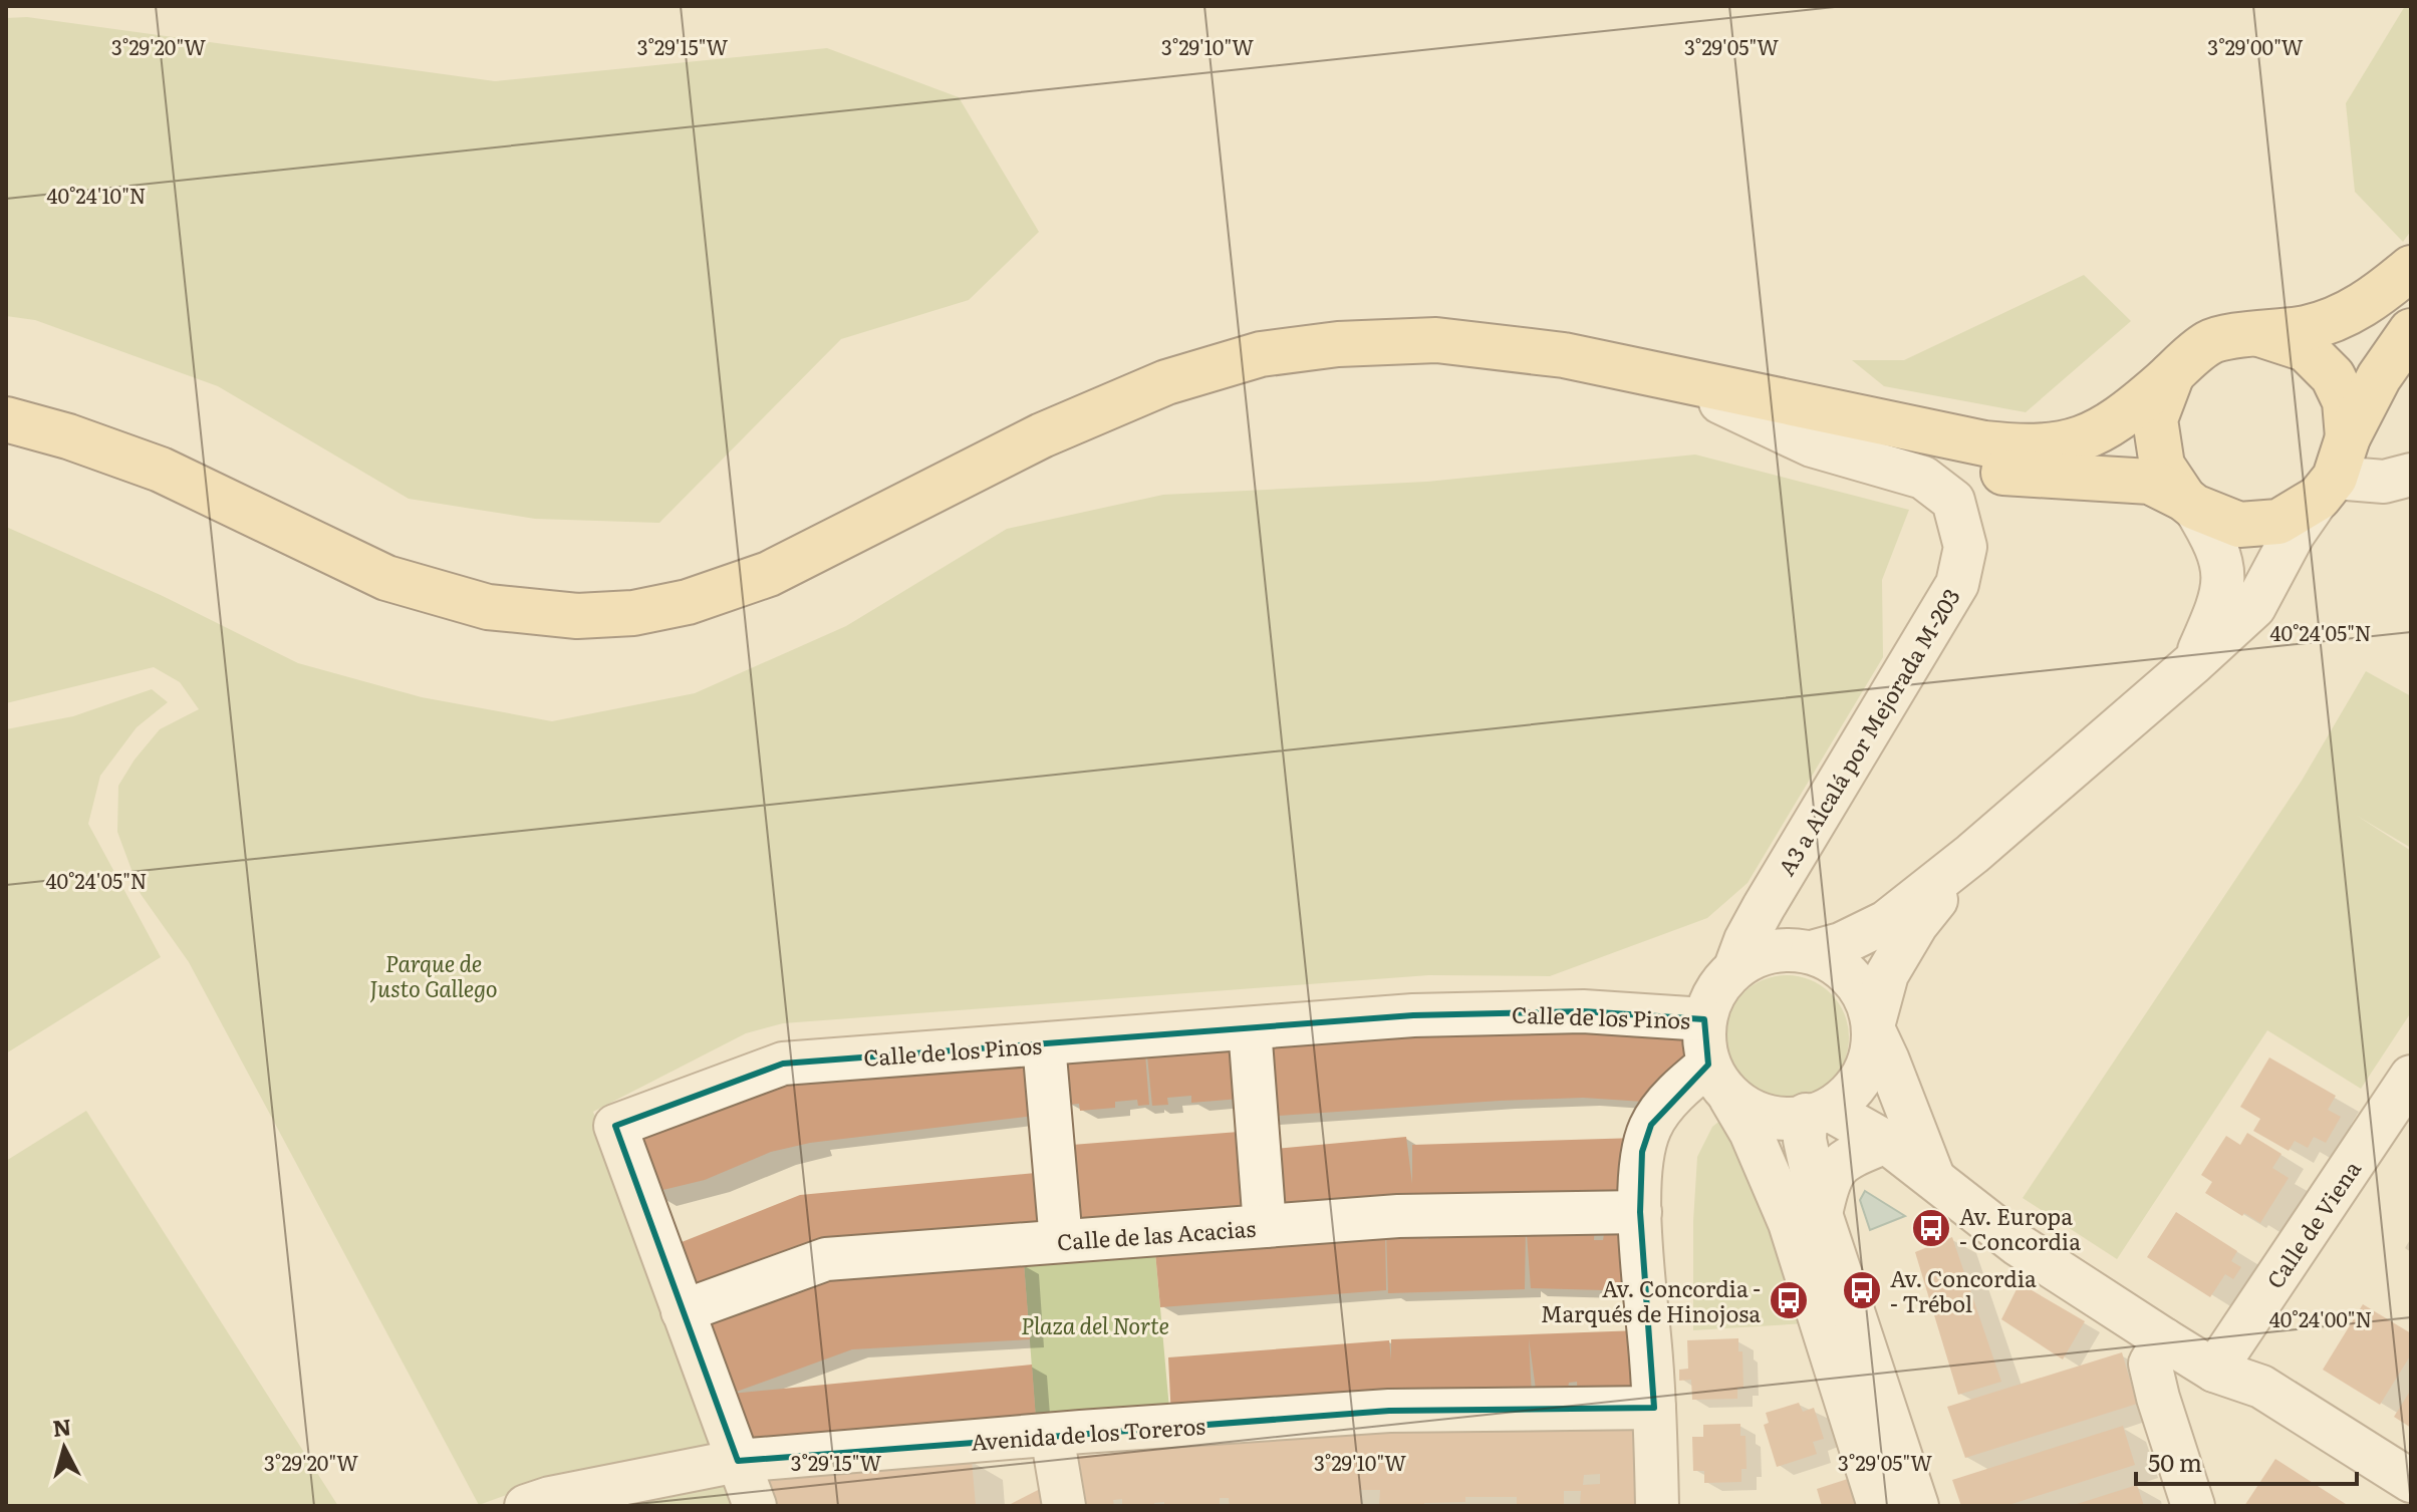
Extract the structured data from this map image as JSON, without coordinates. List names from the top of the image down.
{
  "streets": {
    "street": [
      "A3 a Alcalá por Mejorada M-203",
      "Calle de los Pinos",
      "Calle de Viena",
      "Calle de las Acacias",
      "Avenida de los Toreros"
    ]
  },
  "crossings": [
    ["A3 a Alcalá por Mejorada M-203", "Calle de los Pinos"],
    ["Calle de los Pinos", "Calle de las Acacias"],
    ["Calle de los Pinos", "Avenida de los Toreros"]
  ],
  "parks": ["Parque de Justo Gallego", "Plaza del Norte"],
  "places": {
    "bus stop": ["Av. Europa - Concordia", "Av. Concordia - Trébol", "Av. Concordia - Marqués de Hinojosa"]
  },
  "scale_bar": "50 m",
  "north": "top",
  "coordinates": [
    "3°29'20\"W",
    "3°29'15\"W",
    "3°29'10\"W",
    "3°29'05\"W",
    "3°29'00\"W",
    "40°24'10\"N",
    "40°24'05\"N",
    "40°24'00\"N"
  ]
}
